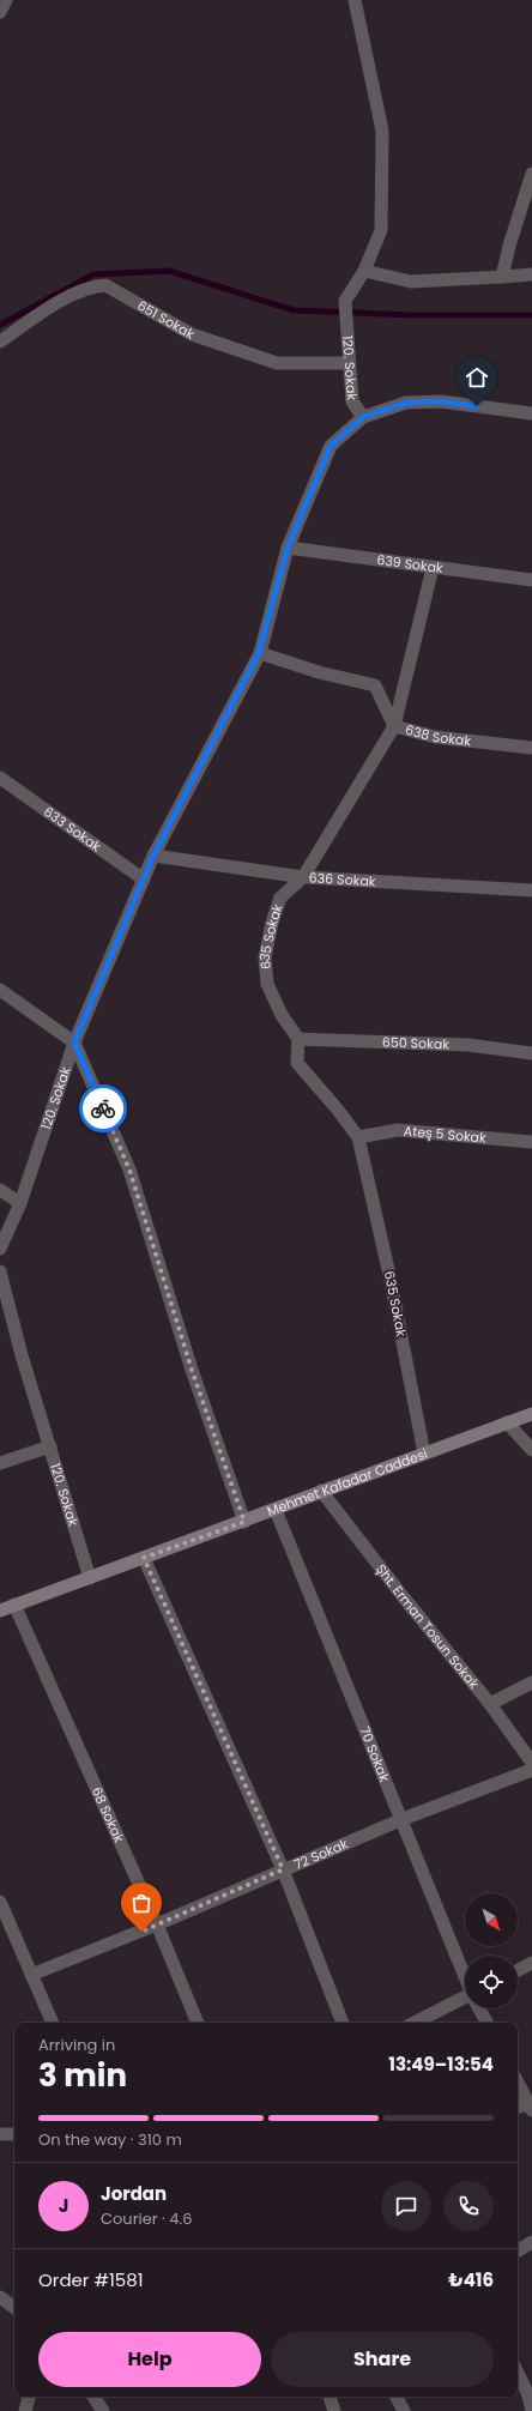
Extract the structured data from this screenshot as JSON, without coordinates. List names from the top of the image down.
{
  "streets": {
    "main road": ["Mehmet Kafadar Caddesi"],
    "street": [
      "651 Sokak",
      "120. Sokak",
      "639 Sokak",
      "638 Sokak",
      "633 Sokak",
      "636 Sokak",
      "635 Sokak",
      "650 Sokak",
      "Ateş 5 Sokak",
      "Şht. Erman Tosun Sokak",
      "70 Sokak",
      "68 Sokak",
      "72 Sokak"
    ]
  },
  "crossings": [
    ["651 Sokak", "120. Sokak"],
    ["120. Sokak", "639 Sokak"],
    ["120. Sokak", "638 Sokak"],
    ["120. Sokak", "633 Sokak"],
    ["120. Sokak", "636 Sokak"],
    ["120. Sokak", "Mehmet Kafadar Caddesi"],
    ["639 Sokak", "635 Sokak"],
    ["638 Sokak", "635 Sokak"],
    ["636 Sokak", "635 Sokak"],
    ["635 Sokak", "650 Sokak"],
    ["635 Sokak", "Ateş 5 Sokak"],
    ["635 Sokak", "Mehmet Kafadar Caddesi"],
    ["Mehmet Kafadar Caddesi", "Şht. Erman Tosun Sokak"],
    ["Mehmet Kafadar Caddesi", "70 Sokak"],
    ["Mehmet Kafadar Caddesi", "68 Sokak"],
    ["70 Sokak", "72 Sokak"],
    ["68 Sokak", "72 Sokak"]
  ],
  "north": "bottom right",
  "page": {
    "heading": ["3 min", "Arriving in", "13:49–13:54"],
    "panel": [
      "Jordan",
      "Courier · 4.6",
      "Order #1581",
      "₺416"
    ],
    "bar": "On the way · 310 m",
    "round": "J",
    "buttons": ["Help", "Share"]
  }
}
